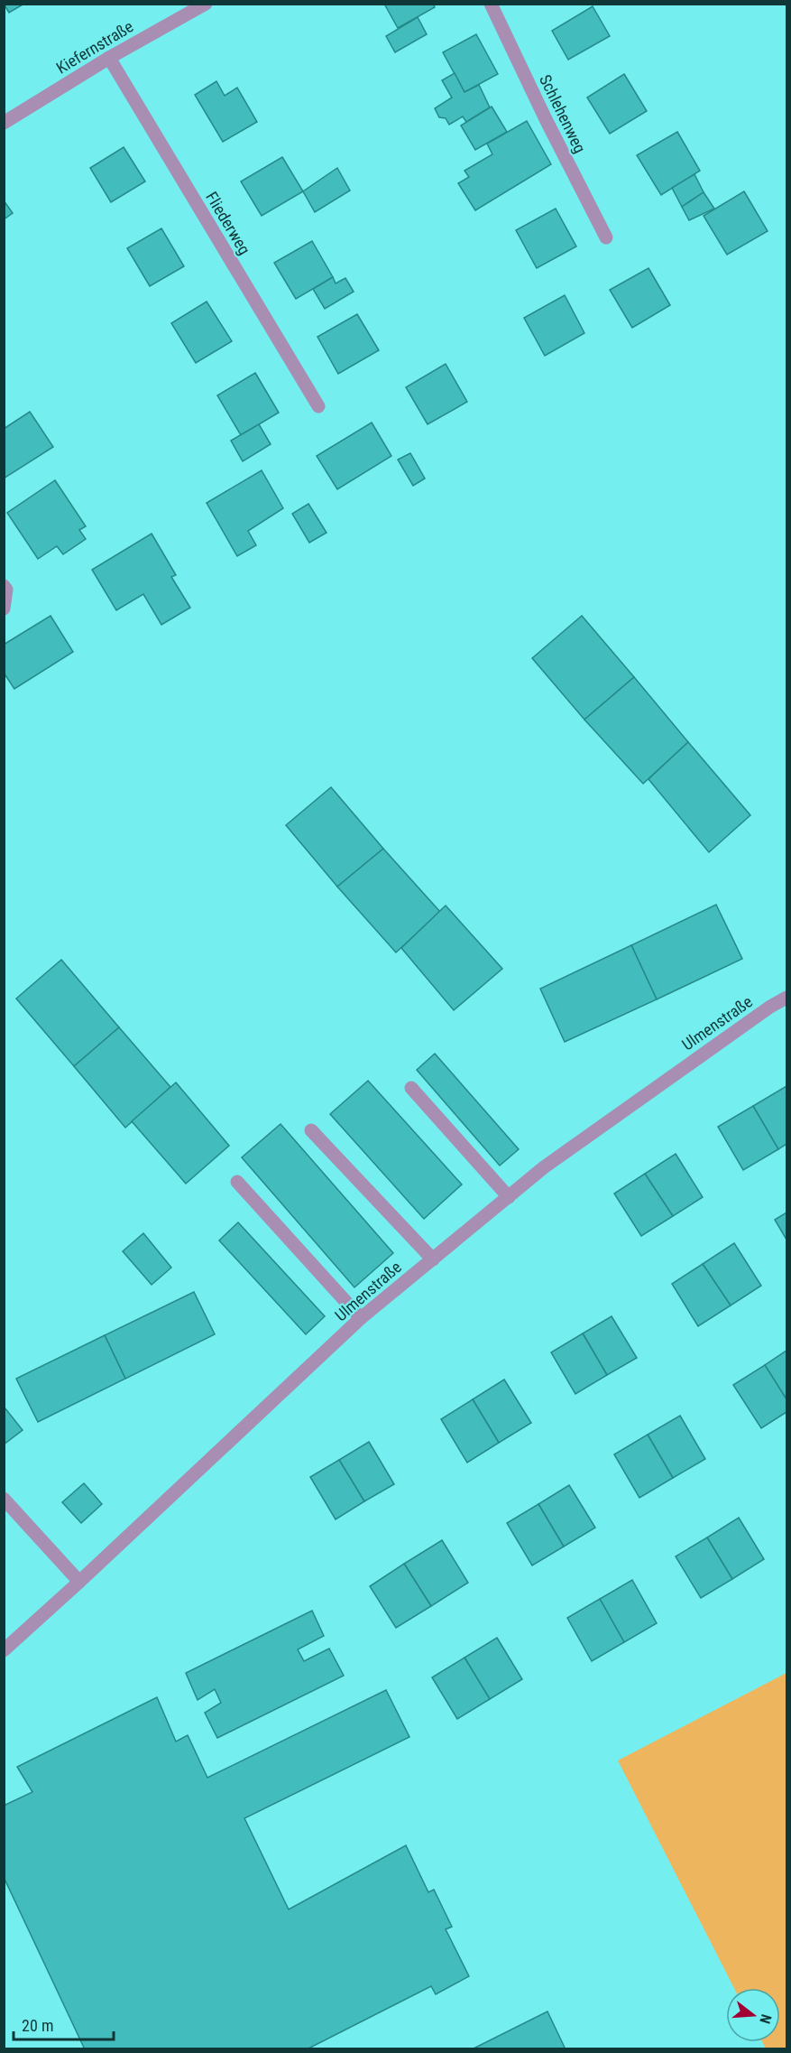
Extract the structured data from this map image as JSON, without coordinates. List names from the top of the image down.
{
  "streets": {
    "street": [
      "Kiefernstraße",
      "Schlehenweg",
      "Fliederweg",
      "Ulmenstraße"
    ]
  },
  "crossings": [
    ["Kiefernstraße", "Fliederweg"]
  ],
  "scale_bar": "20 m",
  "north": "right"
}
